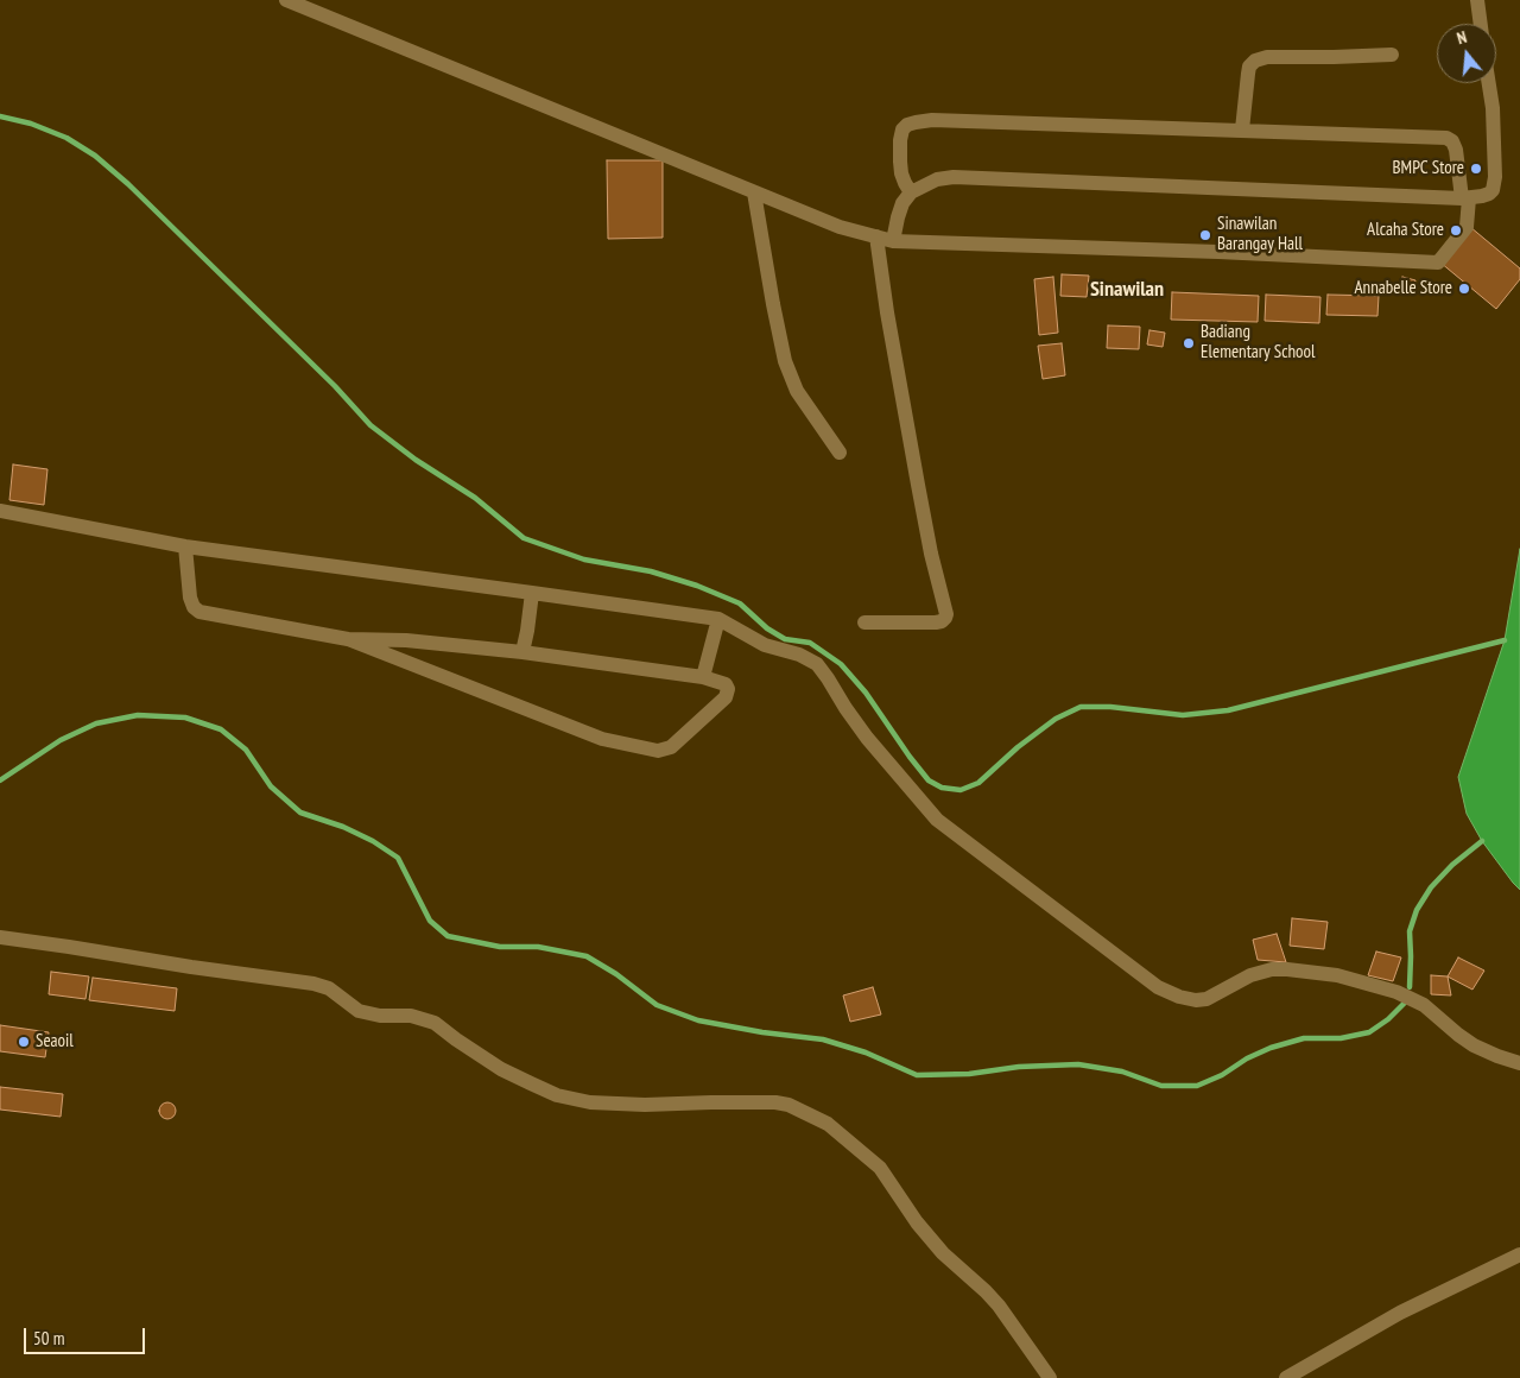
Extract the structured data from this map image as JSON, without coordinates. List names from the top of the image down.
{
  "districts": ["Sinawilan"],
  "places": [
    "BMPC Store",
    "Alcaha Store",
    "Sinawilan Barangay Hall",
    "Annabelle Store",
    "Badiang Elementary School",
    "Seaoil"
  ],
  "scale_bar": "50 m",
  "north": "top"
}
